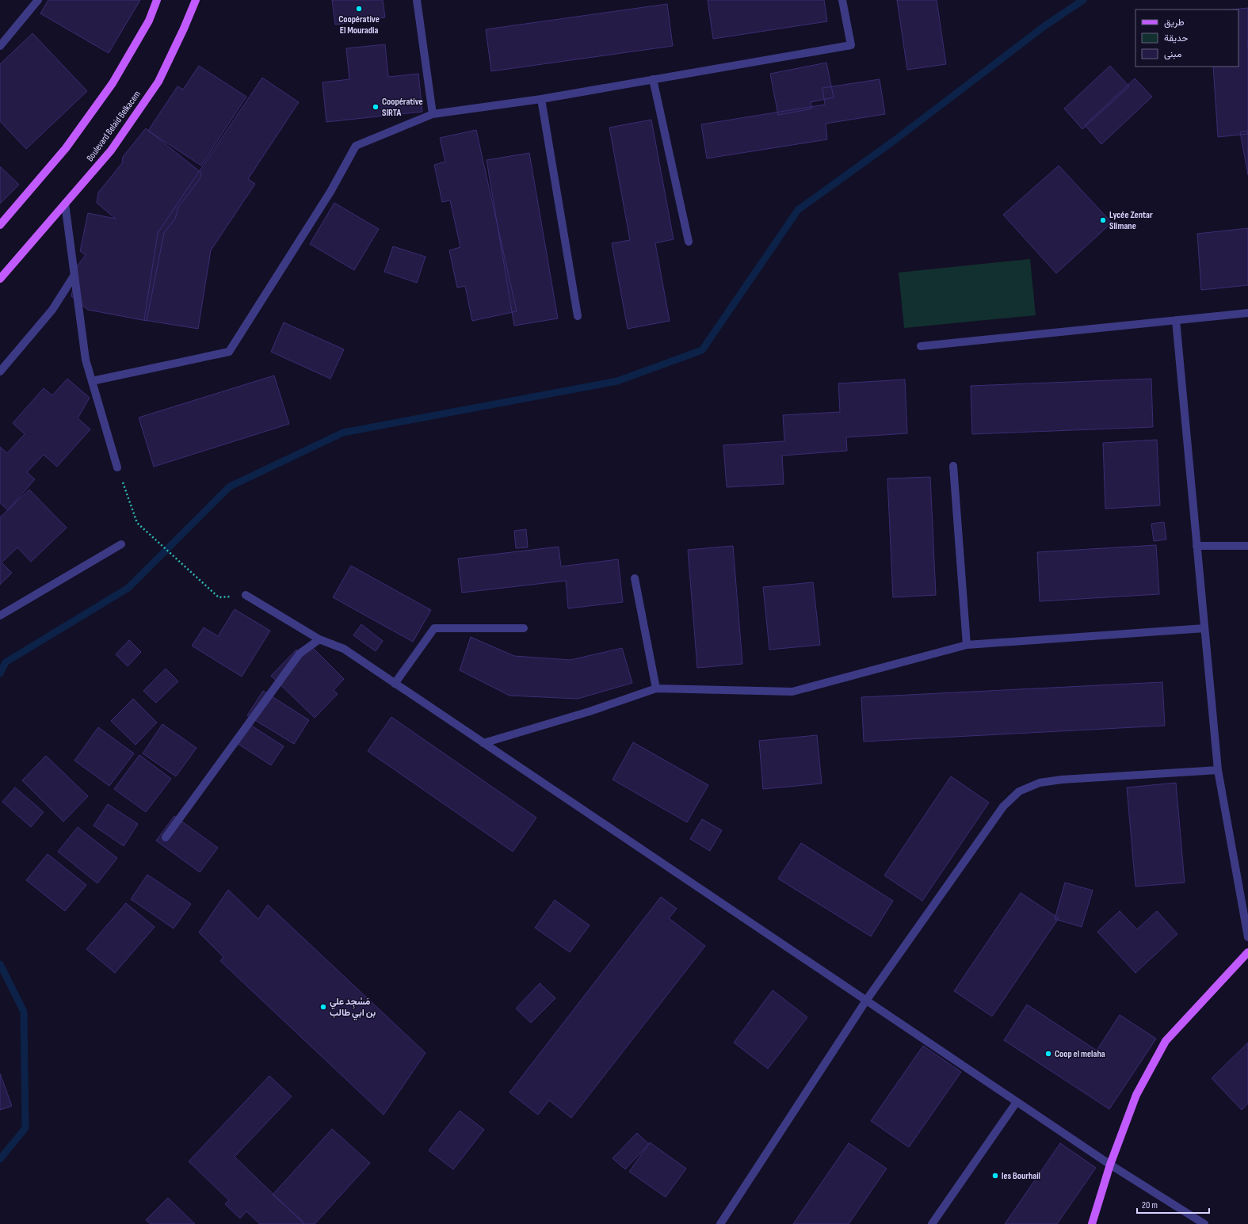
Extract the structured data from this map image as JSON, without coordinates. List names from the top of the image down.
{
  "streets": {
    "main road": ["Boulevard Belaid Belkacem"]
  },
  "places": [
    "Coopérative El Mouradia",
    "Coopérative SIRTA",
    "Lycée Zentar Slimane",
    "مَسْجِد علي بن ابي طالب",
    "Coop el melaha",
    "les Bourhail"
  ],
  "legend": ["طريق", "حديقة", "مبنى"],
  "scale_bar": "20 m"
}
